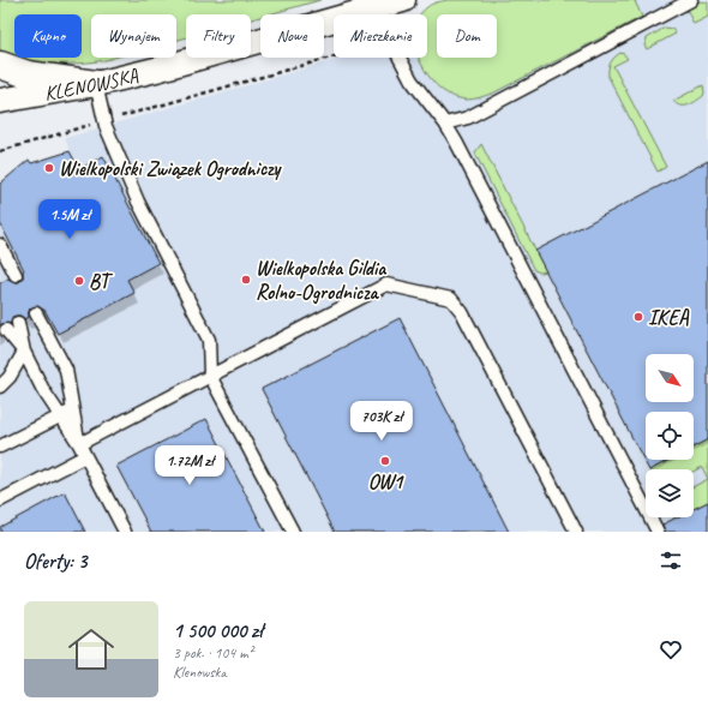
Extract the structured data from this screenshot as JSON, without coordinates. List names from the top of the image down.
{
  "streets": {
    "street": ["KLENOWSKA"]
  },
  "places": [
    "Wielkopolski Związek Ogrodniczy",
    "Wielkopolska Gildia Rolno-Ogrodnicza",
    "BT",
    "IKEA",
    "OW1"
  ],
  "north": "bottom right",
  "page": {
    "chip": [
      "Kupno",
      "Wynajem",
      "Filtry",
      "Nowe",
      "Mieszkanie",
      "Dom"
    ],
    "price": ["1.5M zł", "703K zł", "1.72M zł"],
    "heading": "Oferty: 3",
    "list": [
      {
        "name": "1 500 000 zł",
        "note": "3 pok. · 104 m² · Klenowska"
      }
    ]
  }
}
